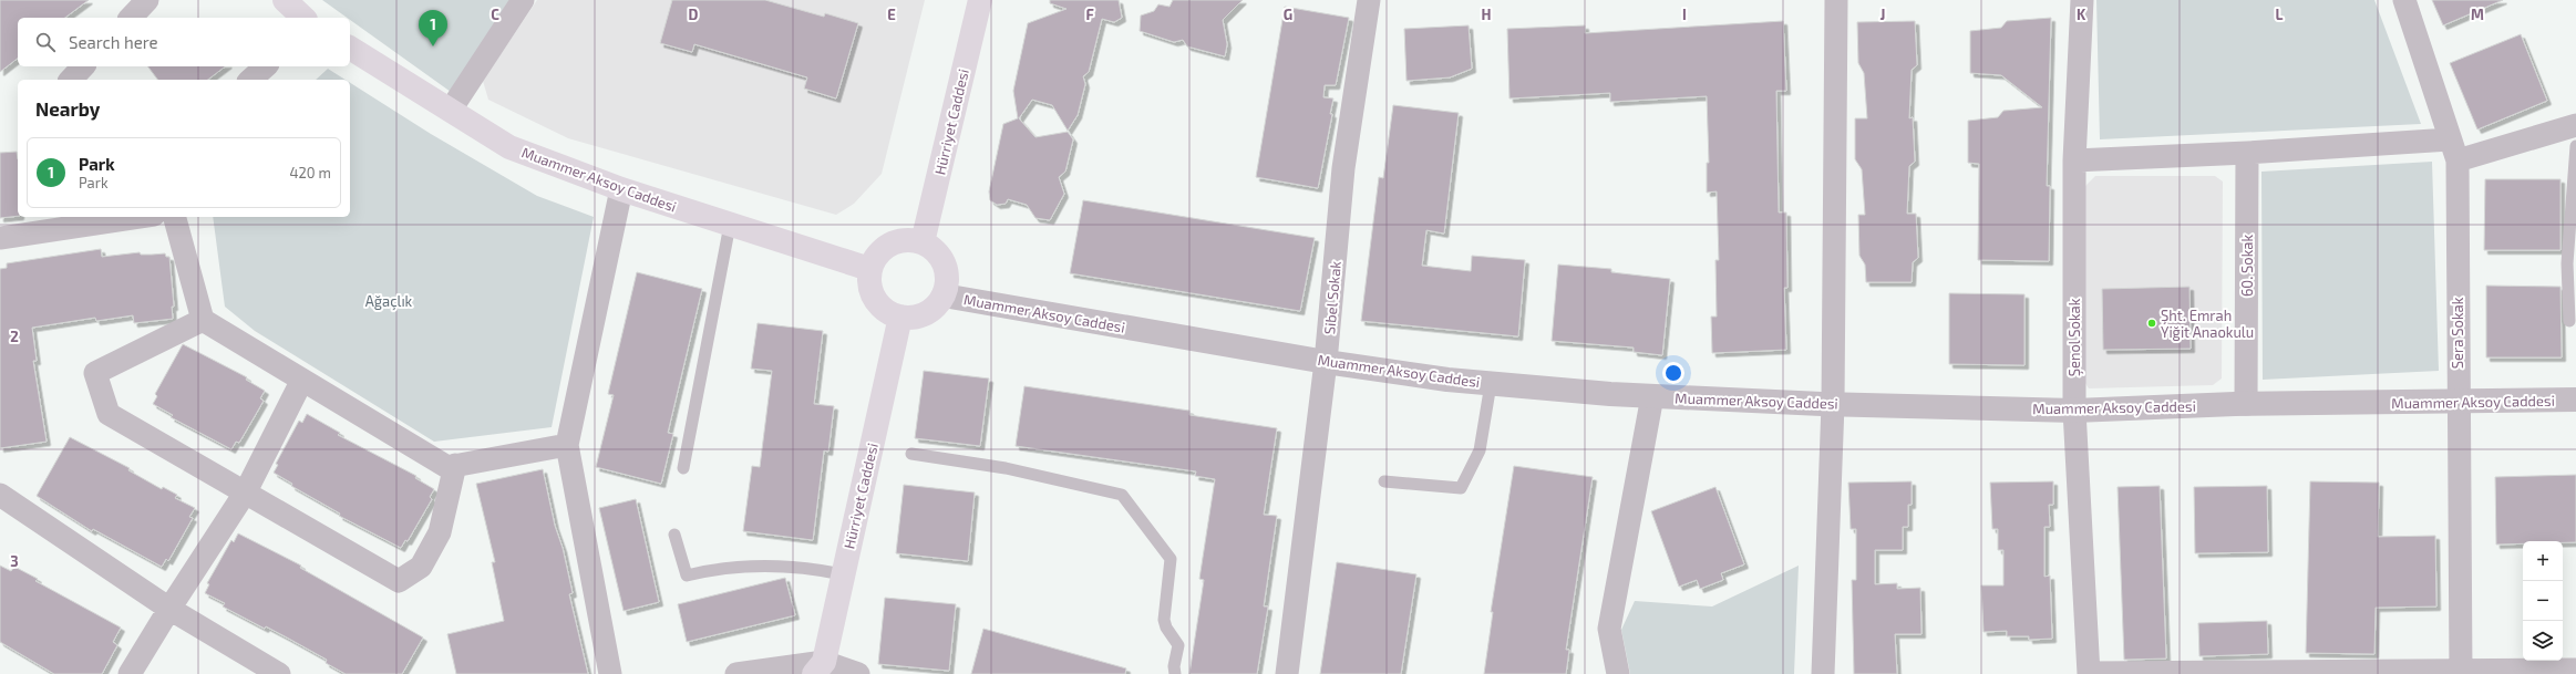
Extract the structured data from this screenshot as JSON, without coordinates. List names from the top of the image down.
{
  "streets": {
    "main road": ["Hürriyet Caddesi", "Muammer Aksoy Caddesi"],
    "street": [
      "60. Sokak",
      "Sibel Sokak",
      "Sera Sokak",
      "Şenol Sokak"
    ]
  },
  "crossings": [
    ["Hürriyet Caddesi", "Muammer Aksoy Caddesi"],
    ["Muammer Aksoy Caddesi", "60. Sokak"],
    ["Muammer Aksoy Caddesi", "Sibel Sokak"],
    ["Muammer Aksoy Caddesi", "Sera Sokak"],
    ["Muammer Aksoy Caddesi", "Şenol Sokak"]
  ],
  "parks": ["Ağaçlık"],
  "places": ["Şht. Emrah Yiğit Anaokulu"],
  "page": {
    "pins": "1",
    "search": "Search here",
    "heading": "Nearby",
    "list": [
      {
        "mark": "1",
        "name": "Park",
        "note": "Park",
        "value": "420 m"
      }
    ],
    "map_buttons": ["+", "−"]
  },
  "grid": {
    "columns": [
      "C",
      "D",
      "E",
      "F",
      "G",
      "H",
      "I",
      "J",
      "K",
      "L",
      "M"
    ],
    "rows": ["2", "3"]
  }
}
